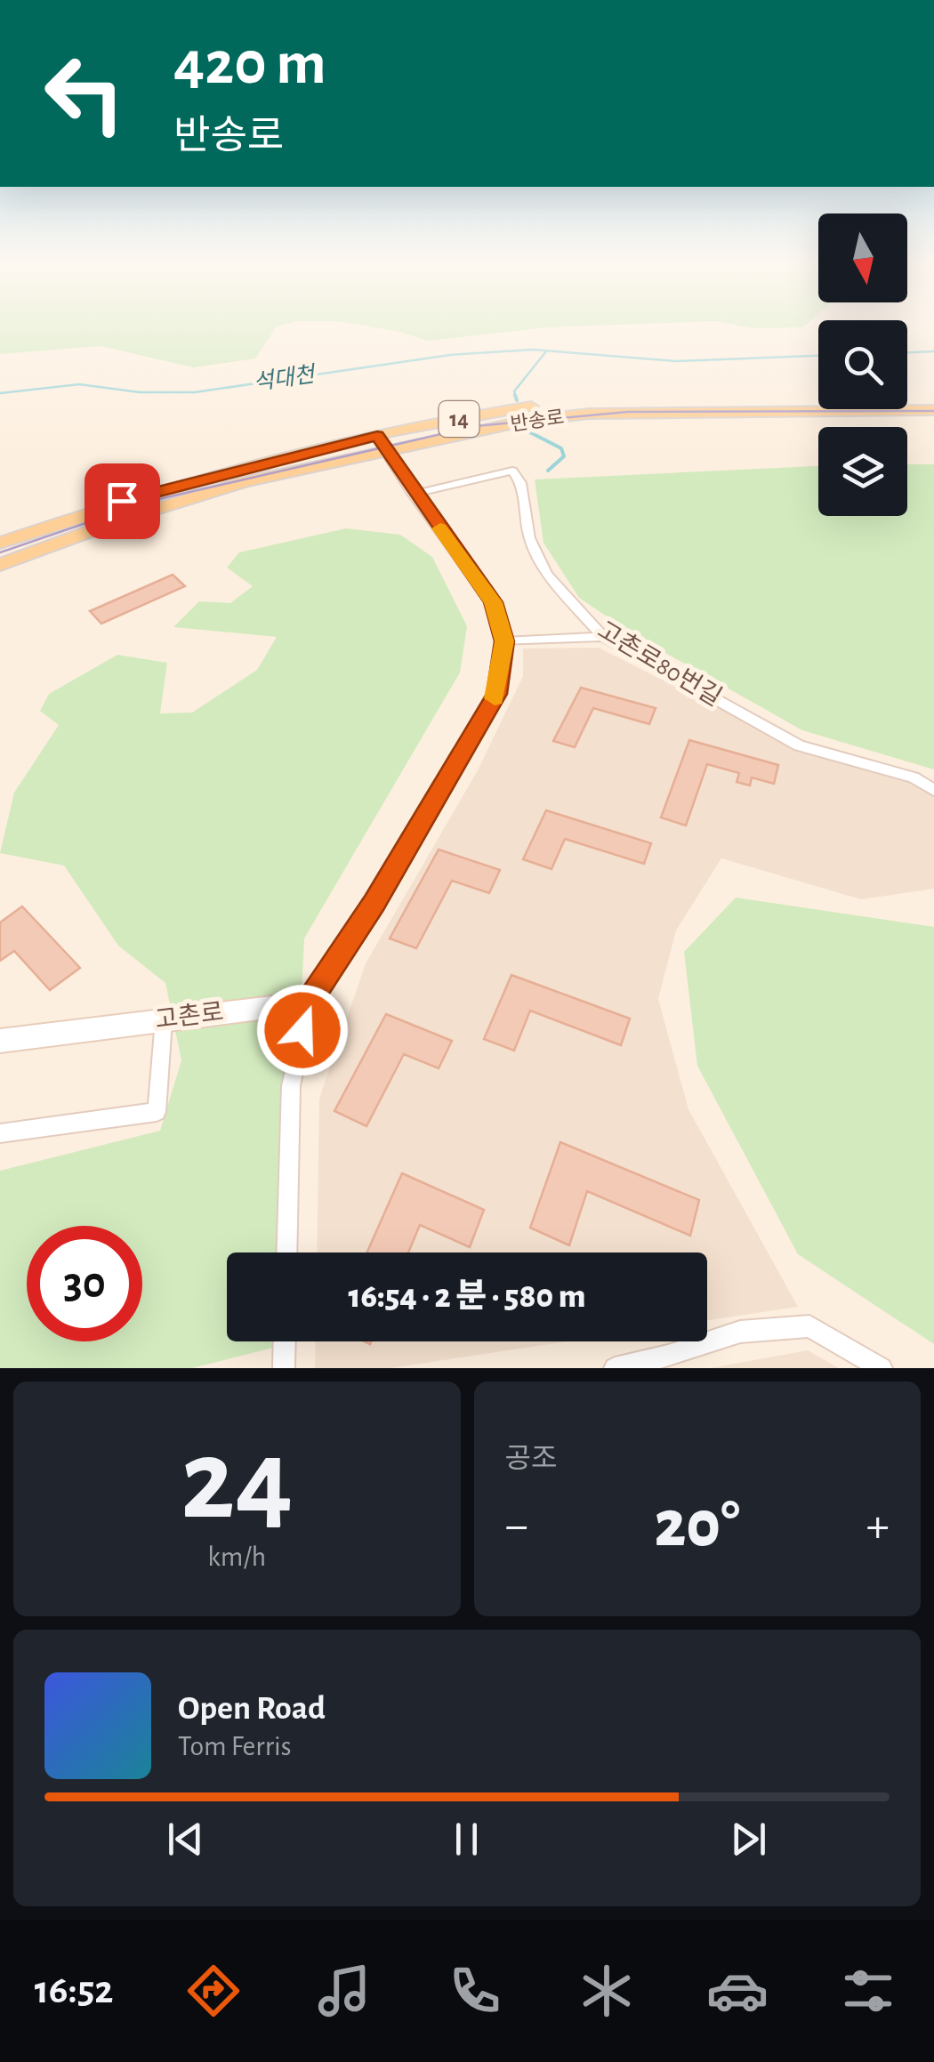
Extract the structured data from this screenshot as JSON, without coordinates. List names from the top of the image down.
{
  "streets": {
    "main road": ["14", "반송로"],
    "street": ["고촌로80번길", "고촌로"]
  },
  "water": ["석대천"],
  "north": "bottom",
  "page": {
    "turn": ["420 m", "반송로"],
    "limit": "30",
    "trip": "16:54 · 2 분 · 580 m",
    "tile": [
      ["24", "km/h"],
      "공조"
    ],
    "heat": ["−", "20°", "+"],
    "song": ["Open Road", "Tom Ferris"],
    "tabs": "16:52"
  }
}
